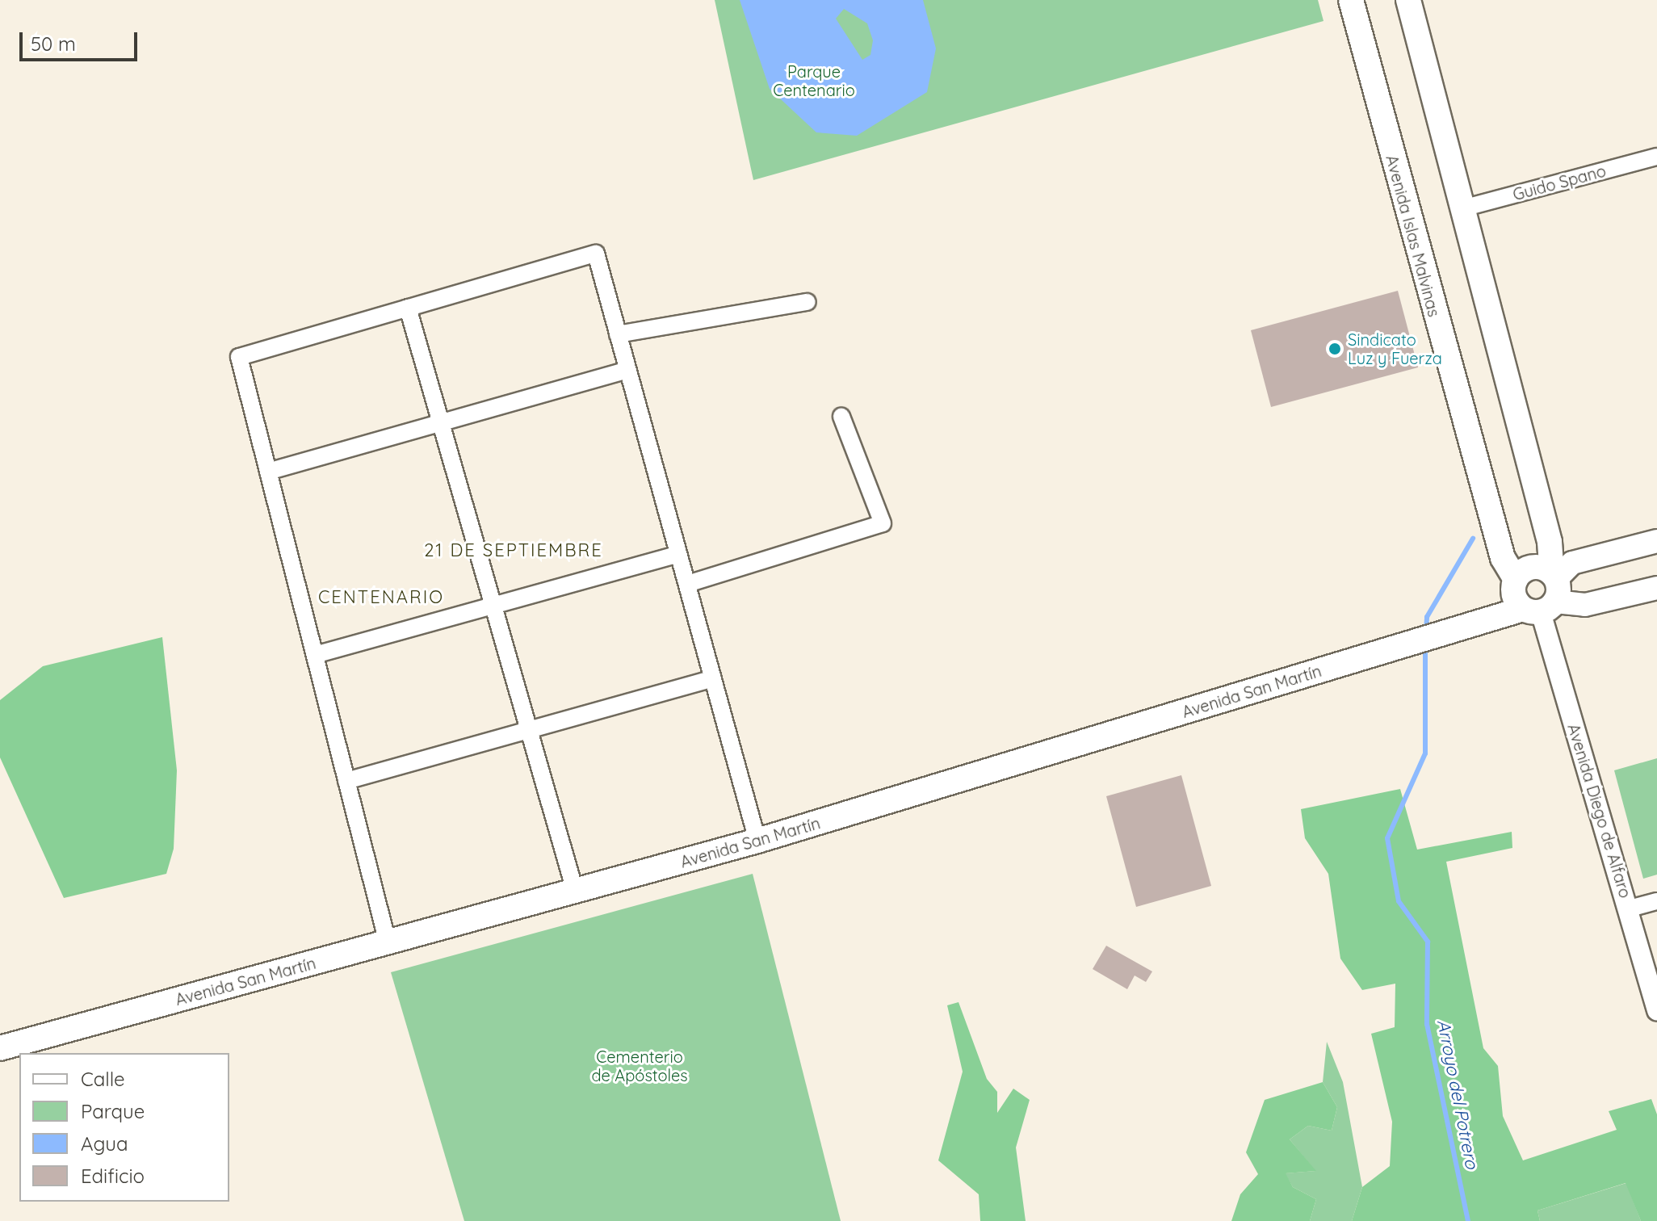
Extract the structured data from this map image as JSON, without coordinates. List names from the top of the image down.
{
  "streets": {
    "main road": ["Avenida Islas Malvinas", "Avenida San Martín"],
    "street": ["Guido Spano", "Avenida Diego de Alfaro"]
  },
  "crossings": [
    ["Avenida Islas Malvinas", "Avenida San Martín"],
    ["Avenida Islas Malvinas", "Avenida Diego de Alfaro"],
    ["Avenida San Martín", "Avenida Diego de Alfaro"]
  ],
  "districts": ["21 DE SEPTIEMBRE", "CENTENARIO"],
  "water": ["Arroyo del Potrero"],
  "parks": ["Parque Centenario", "Cementerio de Apóstoles"],
  "places": ["Sindicato Luz y Fuerza"],
  "legend": [
    "Calle",
    "Parque",
    "Agua",
    "Edificio"
  ],
  "scale_bar": "50 m"
}
